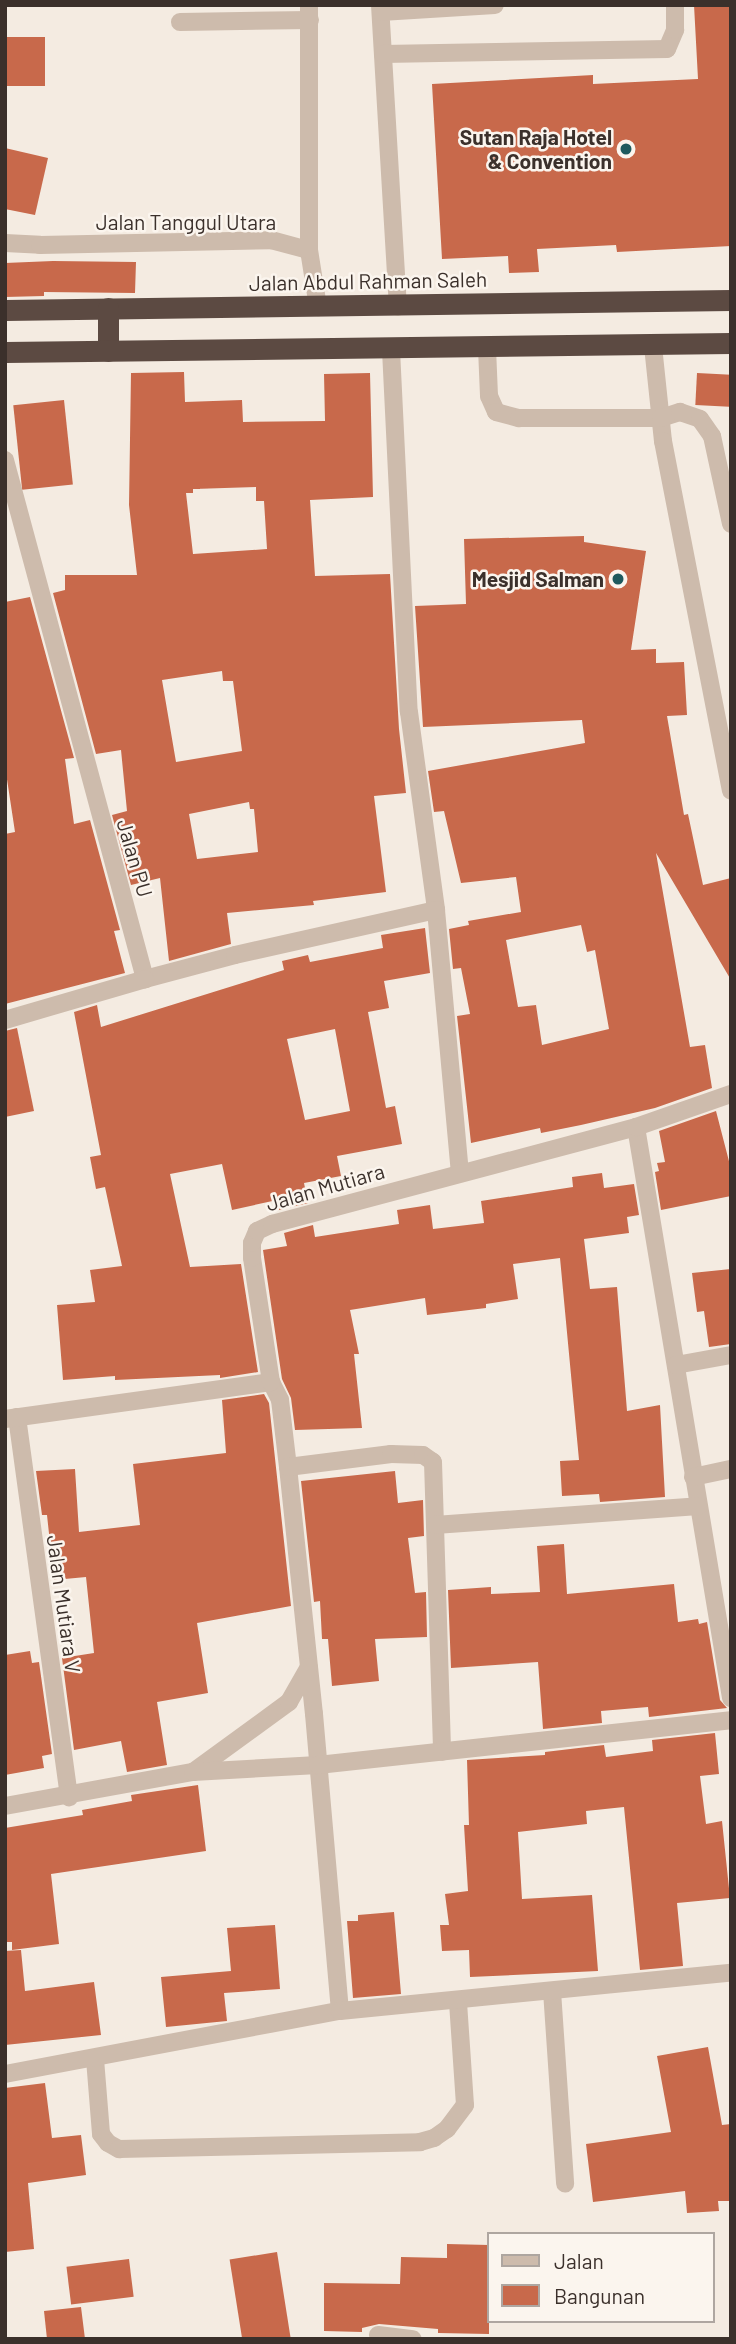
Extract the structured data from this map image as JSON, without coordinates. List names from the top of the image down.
{
  "streets": {
    "highway": ["Jalan Abdul Rahman Saleh"],
    "street": [
      "Jalan Tanggul Utara",
      "Jalan PU",
      "Jalan Mutiara",
      "Jalan Mutiara V"
    ]
  },
  "places": ["Sutan Raja Hotel & Convention", "Mesjid Salman"],
  "legend": ["Jalan", "Bangunan"]
}
